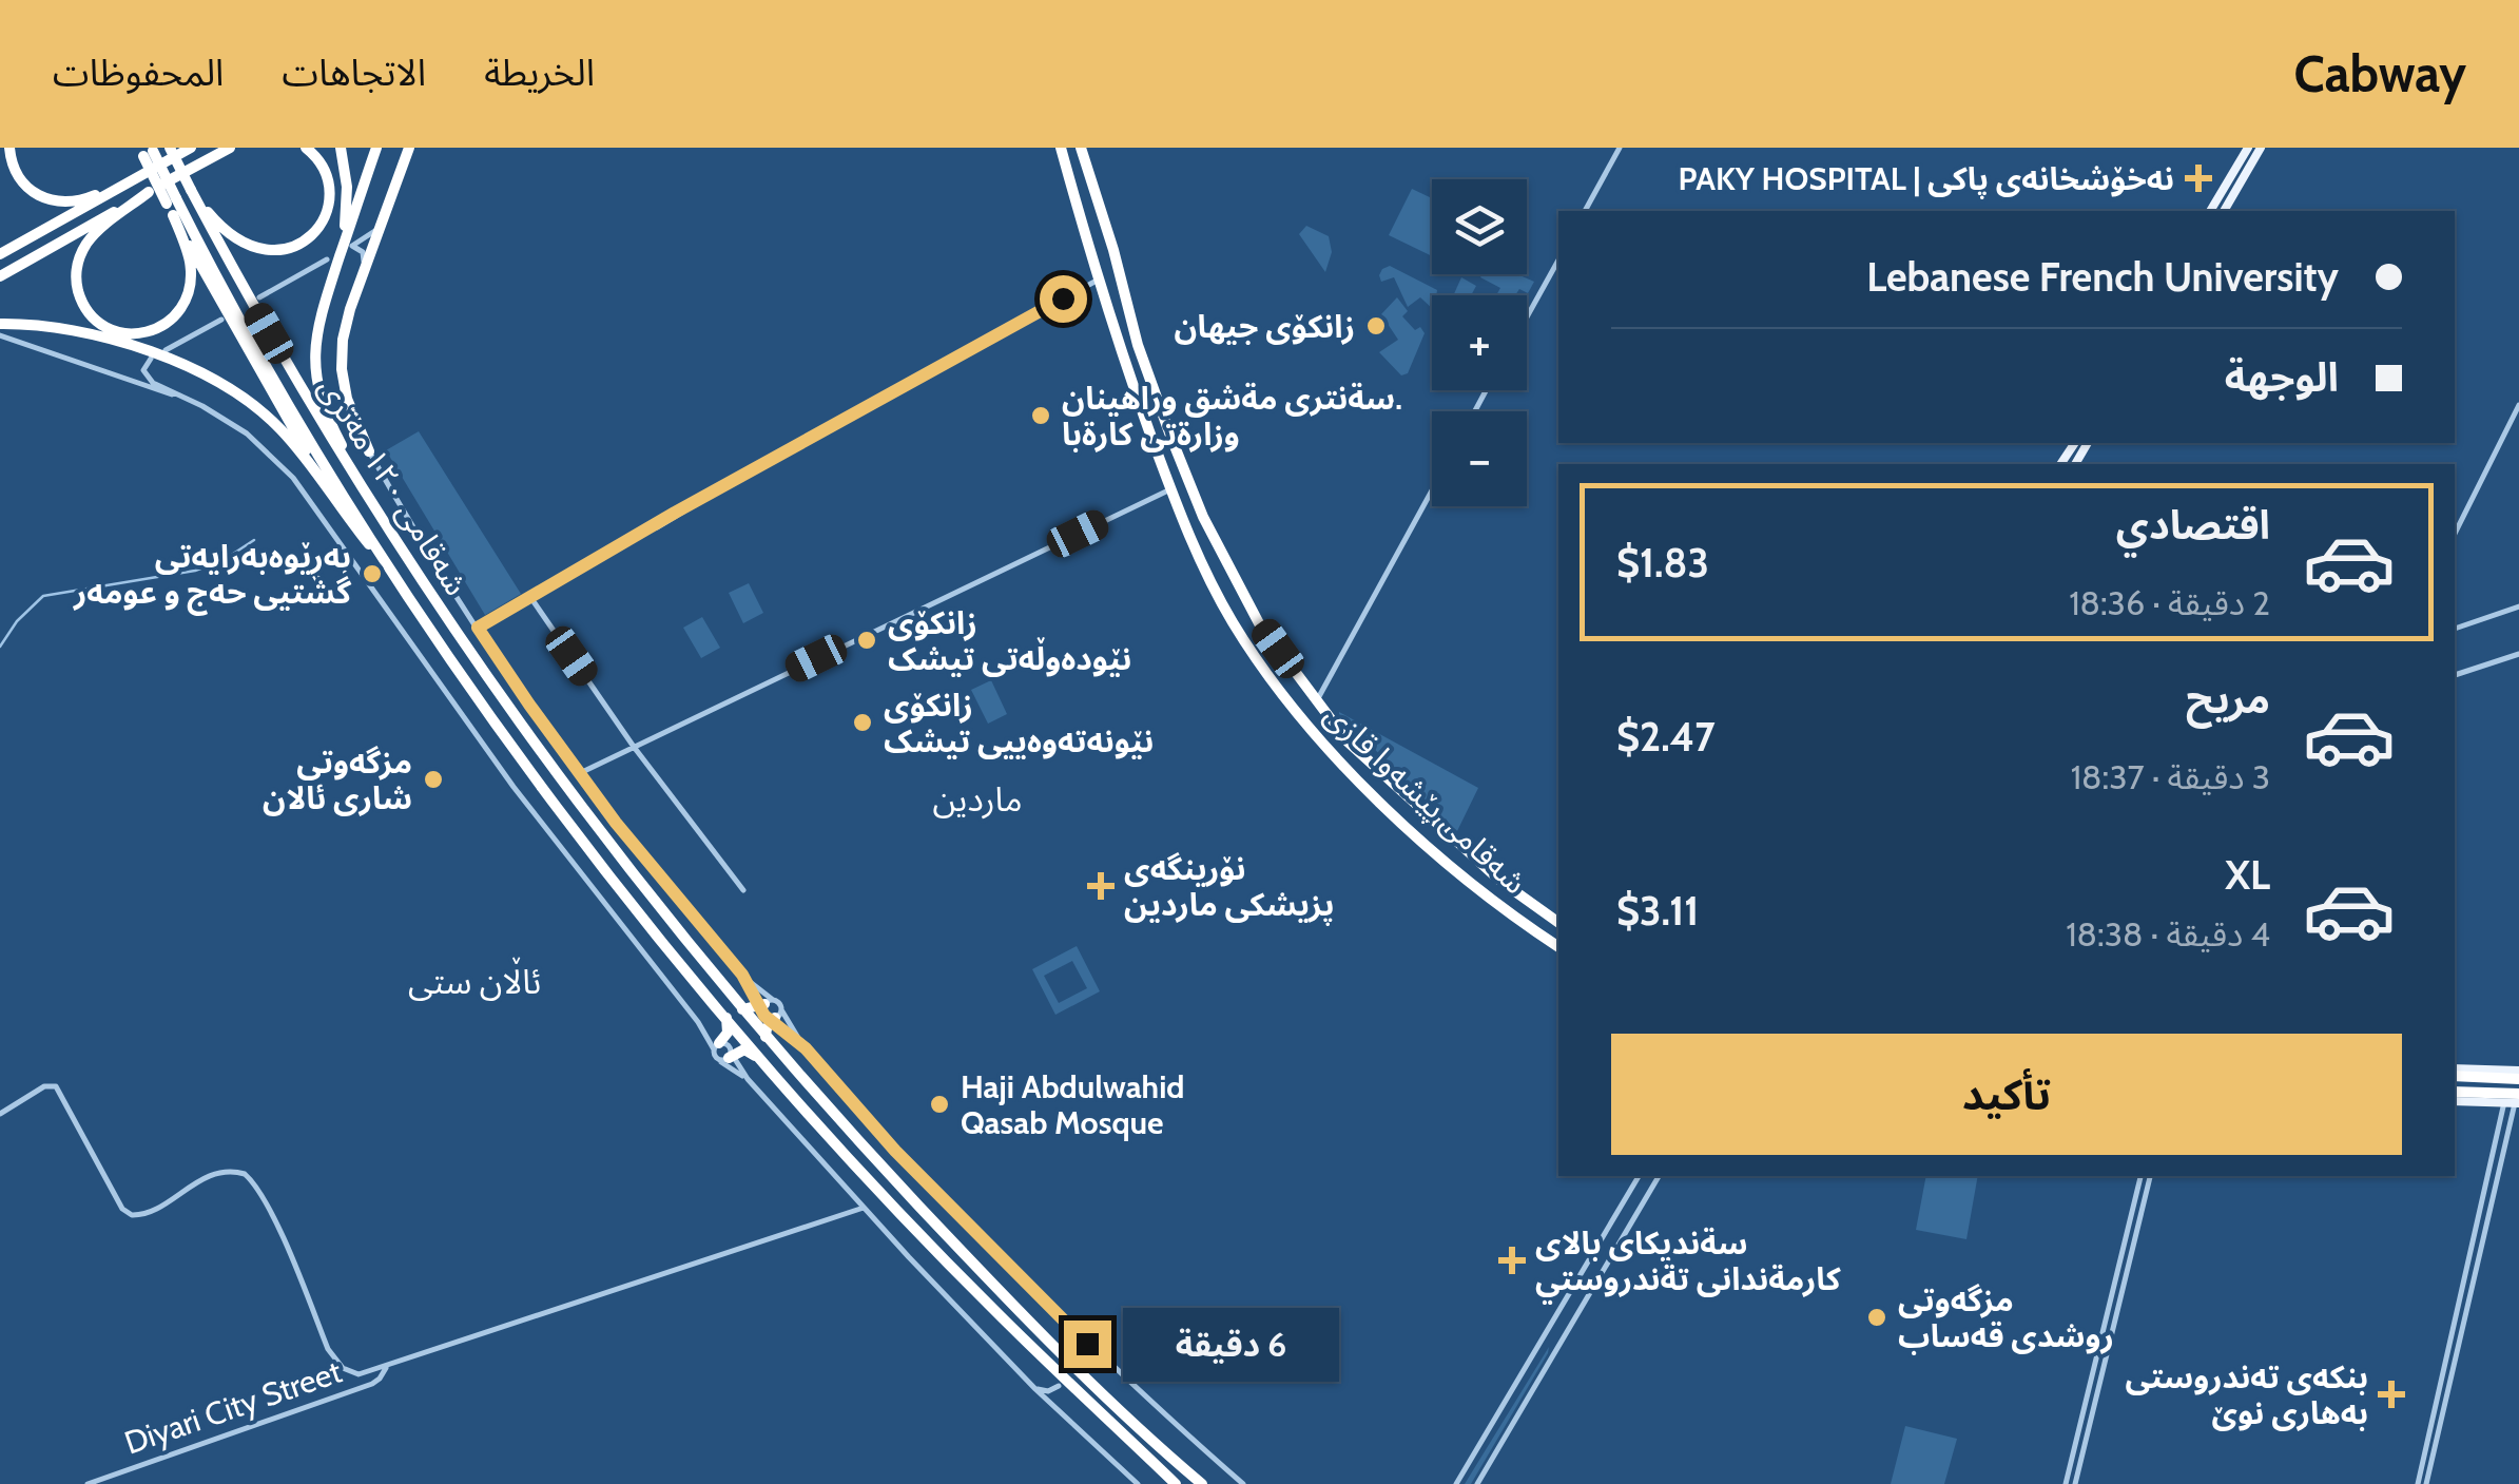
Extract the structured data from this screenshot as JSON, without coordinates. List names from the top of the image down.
{
  "streets": {
    "highway": ["شەقامی ١٢٠ مەتری", "شەقامی پێشەوا قازی"],
    "street": ["Diyari City Street"]
  },
  "districts": ["ماردین", "ئاڵان ستی"],
  "places": {
    "health": [
      "PAKY HOSPITAL | نەخۆشخانەی پاکی",
      "نۆرینگەی پزیشکی ماردین",
      "سةنديكاى بالاى كارمةندانى تةندروستي",
      "بنکەی تەندروستی بەهاری نوێ"
    ],
    "other": [
      "زانکۆی جیھان",
      "سةنترى مةشق وراهينان. وزارةتى كارةبا",
      "بەڕێوەبەرایەتی گشتیی حەج و عومەر",
      "زانکۆی نێودەوڵەتی تیشک",
      "زانکۆی نێونەتەوەییی تیشک",
      "مزگەوتی شاری ئالان",
      "Haji Abdulwahid Qasab Mosque",
      "مزگەوتی روشدی قەساب"
    ]
  },
  "page": {
    "header": "Cabway",
    "nav": ["الخريطة", "الاتجاهات", "المحفوظات"],
    "map_buttons": ["+", "−"],
    "banner": ["Lebanese French University", "الوجهة"],
    "list": [
      {
        "name": "اقتصادي",
        "note": "2 دقيقة · 18:36",
        "value": "$1.83"
      },
      {
        "name": "مريح",
        "note": "3 دقيقة · 18:37",
        "value": "$2.47"
      },
      {
        "name": "XL",
        "note": "4 دقيقة · 18:38",
        "value": "$3.11"
      }
    ],
    "buttons": "تأكيد",
    "bubble": "6 دقيقة"
  }
}
